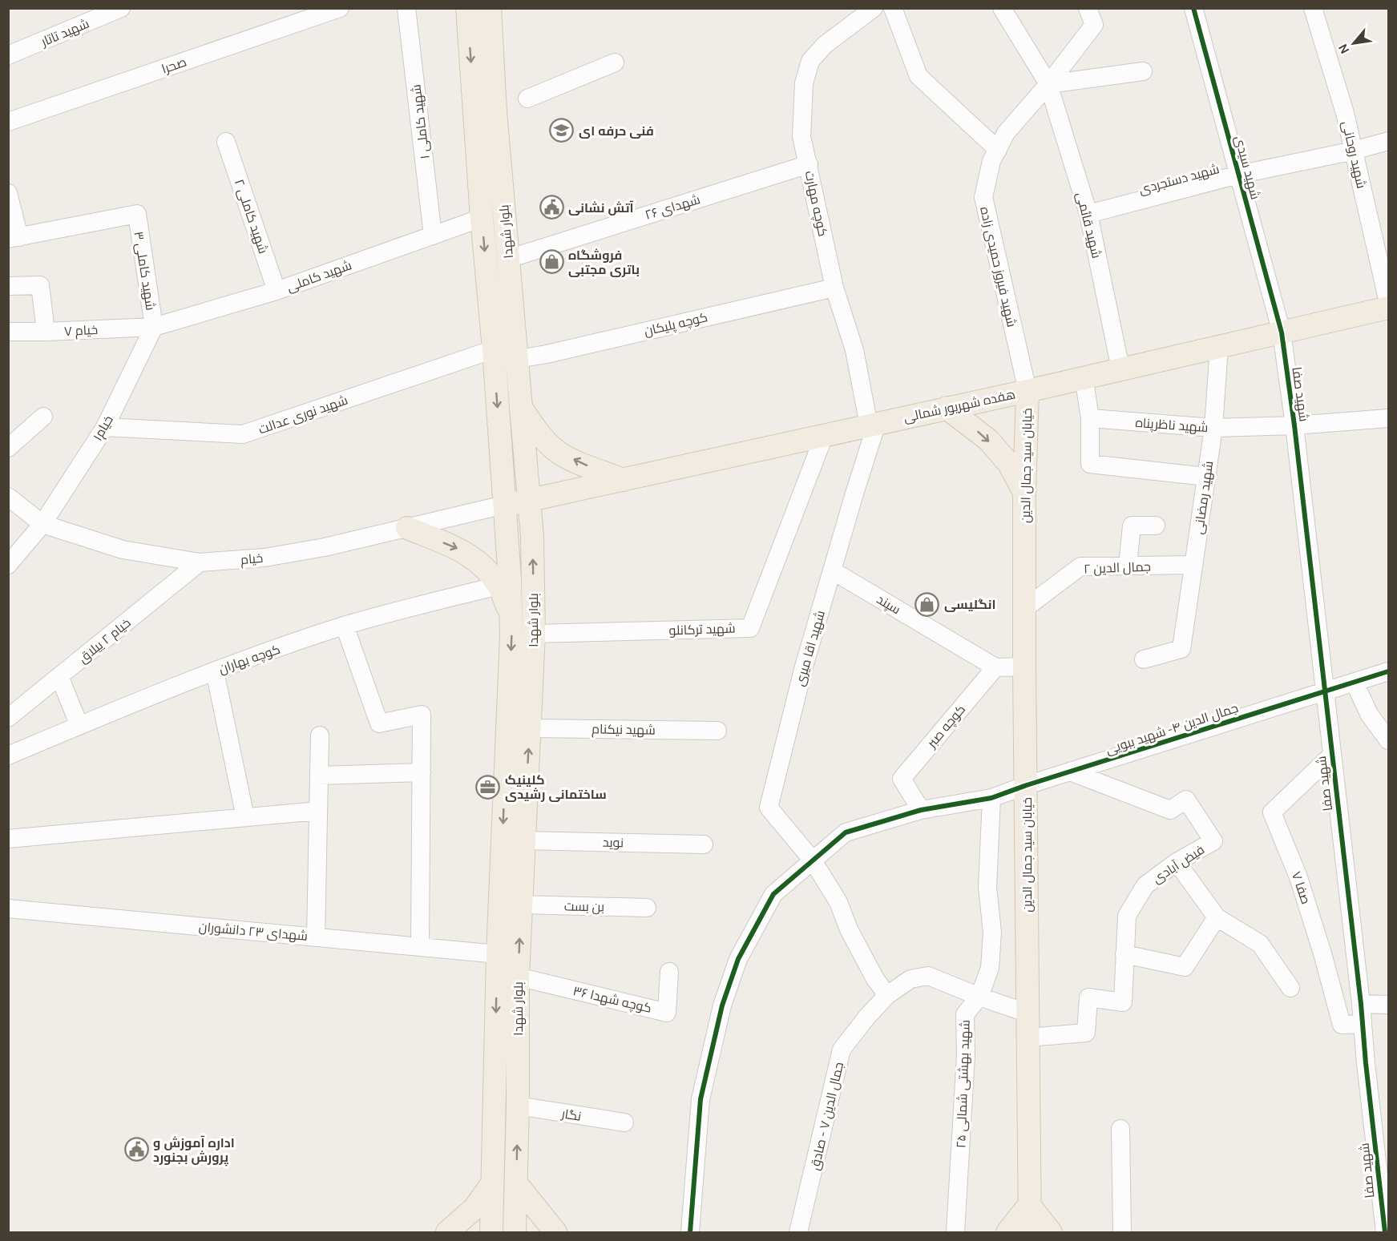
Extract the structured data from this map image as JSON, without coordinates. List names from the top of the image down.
{
  "streets": {
    "main road": ["بلوار شهدا", "هفده شهریور شمالی", "خیابان سید جمال الدین"],
    "street": [
      "شهید تاتار",
      "صحرا",
      "شهید کاملی ۱",
      "شهید روحانی",
      "شهید سیدی",
      "شهید دستجردی",
      "کوچه مهارت",
      "شهدای ۲۶",
      "شهید کاملی ۲",
      "شهید قائمی",
      "شهید فیروز حمیدی زاده",
      "شهید کاملی ۳",
      "شهید کاملی",
      "کوچه پلیکان",
      "خیام ۷",
      "شهید صفا",
      "شهید نوری عدالت",
      "شهید ناظرپناه",
      "خیام۱",
      "شهید رمضانی",
      "خیام",
      "جمال الدین ۲",
      "سپند",
      "شهید ترکانلو",
      "خیام ۲ ییلاق",
      "شهید اقا میری",
      "کوچه بهاران",
      "کوچه صبر",
      "جمال الدین ۴- شهید ببویی",
      "شهید نیکنام",
      "نوید",
      "فیض آبادی",
      "صفا ۷",
      "بن بست",
      "شهدای ۲۳ دانشوران",
      "کوچه شهدا ۳۶",
      "۲۵ شهید بهشتی شمالی",
      "نگار",
      "جمال الدین ۷ - صادق"
    ]
  },
  "crossings": [
    ["شهید کاملی ۱", "شهید کاملی"],
    ["شهید روحانی", "شهید دستجردی"],
    ["شهید سیدی", "شهید دستجردی"],
    ["شهید سیدی", "شهید صفا"],
    ["شهید سیدی", "هفده شهریور شمالی"],
    ["شهید دستجردی", "شهید قائمی"],
    ["کوچه مهارت", "شهدای ۲۶"],
    ["کوچه مهارت", "کوچه پلیکان"],
    ["کوچه مهارت", "هفده شهریور شمالی"],
    ["کوچه مهارت", "شهید اقا میری"],
    ["شهدای ۲۶", "بلوار شهدا"],
    ["شهید کاملی ۲", "شهید کاملی"],
    ["شهید قائمی", "شهید فیروز حمیدی زاده"],
    ["شهید قائمی", "هفده شهریور شمالی"],
    ["بلوار شهدا", "شهید کاملی"],
    ["بلوار شهدا", "کوچه پلیکان"],
    ["بلوار شهدا", "هفده شهریور شمالی"],
    ["بلوار شهدا", "شهید نوری عدالت"],
    ["بلوار شهدا", "خیام"],
    ["بلوار شهدا", "شهید ترکانلو"],
    ["بلوار شهدا", "کوچه بهاران"],
    ["بلوار شهدا", "شهید نیکنام"],
    ["بلوار شهدا", "نوید"],
    ["بلوار شهدا", "بن بست"],
    ["بلوار شهدا", "شهدای ۲۳ دانشوران"],
    ["بلوار شهدا", "کوچه شهدا ۳۶"],
    ["بلوار شهدا", "نگار"],
    ["شهید فیروز حمیدی زاده", "هفده شهریور شمالی"],
    ["شهید فیروز حمیدی زاده", "خیابان سید جمال الدین"],
    ["شهید کاملی ۳", "شهید کاملی"],
    ["شهید کاملی ۳", "خیام ۷"],
    ["شهید کاملی ۳", "خیام۱"],
    ["شهید کاملی", "خیام ۷"],
    ["شهید کاملی", "خیام۱"],
    ["خیام ۷", "خیام۱"],
    ["شهید صفا", "هفده شهریور شمالی"],
    ["شهید صفا", "شهید ناظرپناه"],
    ["شهید صفا", "جمال الدین ۴- شهید ببویی"],
    ["شهید صفا", "صفا ۷"],
    ["هفده شهریور شمالی", "خیابان سید جمال الدین"],
    ["هفده شهریور شمالی", "شهید رمضانی"],
    ["هفده شهریور شمالی", "خیام"],
    ["هفده شهریور شمالی", "شهید ترکانلو"],
    ["هفده شهریور شمالی", "شهید اقا میری"],
    ["شهید نوری عدالت", "خیام۱"],
    ["شهید ناظرپناه", "شهید رمضانی"],
    ["خیام۱", "خیام"],
    ["خیابان سید جمال الدین", "جمال الدین ۲"],
    ["خیابان سید جمال الدین", "جمال الدین ۴- شهید ببویی"],
    ["خیابان سید جمال الدین", "فیض آبادی"],
    ["خیابان سید جمال الدین", "جمال الدین ۷ - صادق"],
    ["شهید رمضانی", "جمال الدین ۲"],
    ["خیام", "خیام ۲ ییلاق"],
    ["سپند", "شهید اقا میری"],
    ["سپند", "کوچه صبر"],
    ["شهید اقا میری", "جمال الدین ۴- شهید ببویی"],
    ["کوچه صبر", "جمال الدین ۴- شهید ببویی"],
    ["جمال الدین ۴- شهید ببویی", "فیض آبادی"],
    ["جمال الدین ۴- شهید ببویی", "۲۵ شهید بهشتی شمالی"],
    ["۲۵ شهید بهشتی شمالی", "جمال الدین ۷ - صادق"]
  ],
  "places": {
    "school or university": ["فنی حرفه ای"],
    "public building": ["آتش نشانی", "اداره آموزش و پرورش بجنورد"],
    "shop": ["فروشگاه باتری مجتبی", "انگلیسی"],
    "office": ["کلینیک ساختمانی رشیدی"]
  },
  "north": "bottom left"
}
